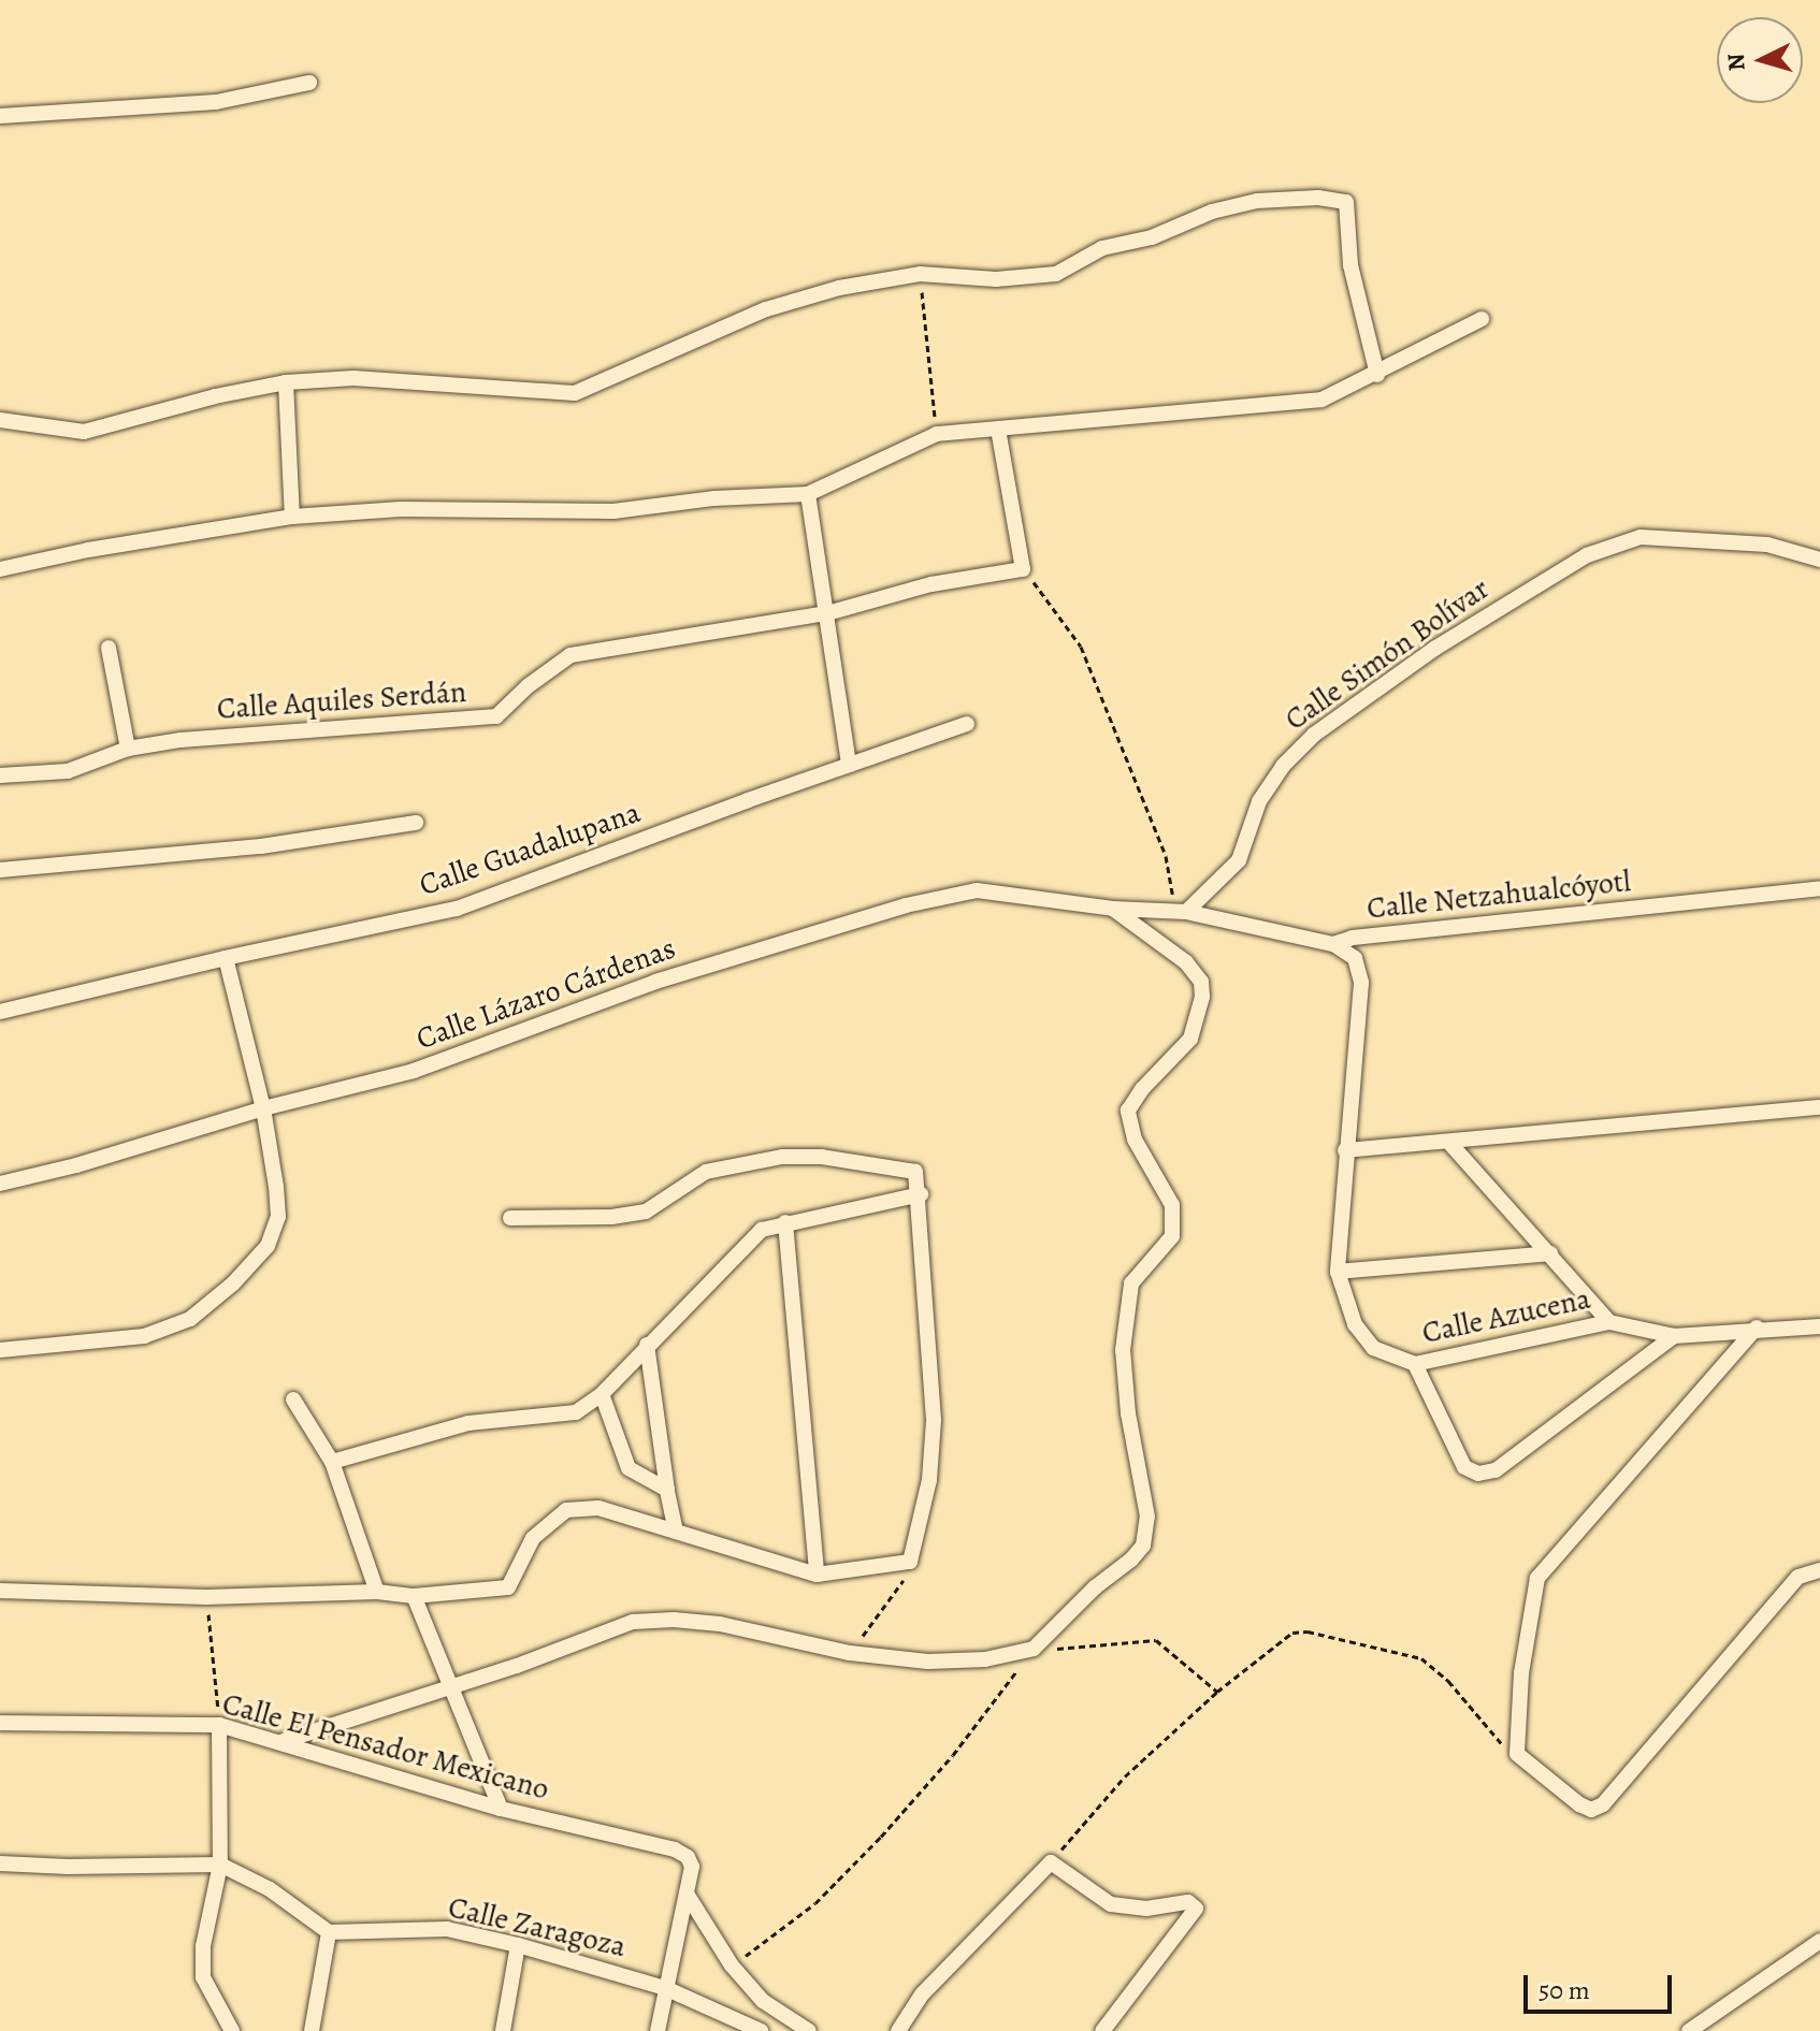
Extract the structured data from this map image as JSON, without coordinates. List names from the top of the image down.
{
  "streets": {
    "street": [
      "Calle Simón Bolívar",
      "Calle Aquiles Serdán",
      "Calle Guadalupana",
      "Calle Netzahualcóyotl",
      "Calle Lázaro Cárdenas",
      "Calle Azucena",
      "Calle El Pensador Mexicano",
      "Calle Zaragoza"
    ]
  },
  "crossings": [
    ["Calle Simón Bolívar", "Calle Netzahualcóyotl"],
    ["Calle Simón Bolívar", "Calle Lázaro Cárdenas"],
    ["Calle Netzahualcóyotl", "Calle Lázaro Cárdenas"],
    ["Calle Netzahualcóyotl", "Calle Azucena"]
  ],
  "scale_bar": "50 m",
  "north": "left"
}
